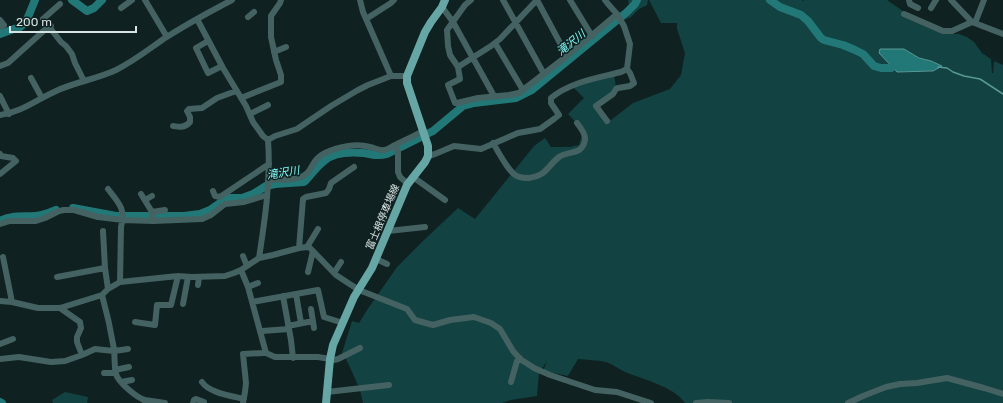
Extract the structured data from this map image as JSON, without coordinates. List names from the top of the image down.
{
  "streets": {
    "main road": ["富士根停車場線"]
  },
  "water": ["滝沢川"],
  "scale_bar": "200 m"
}
